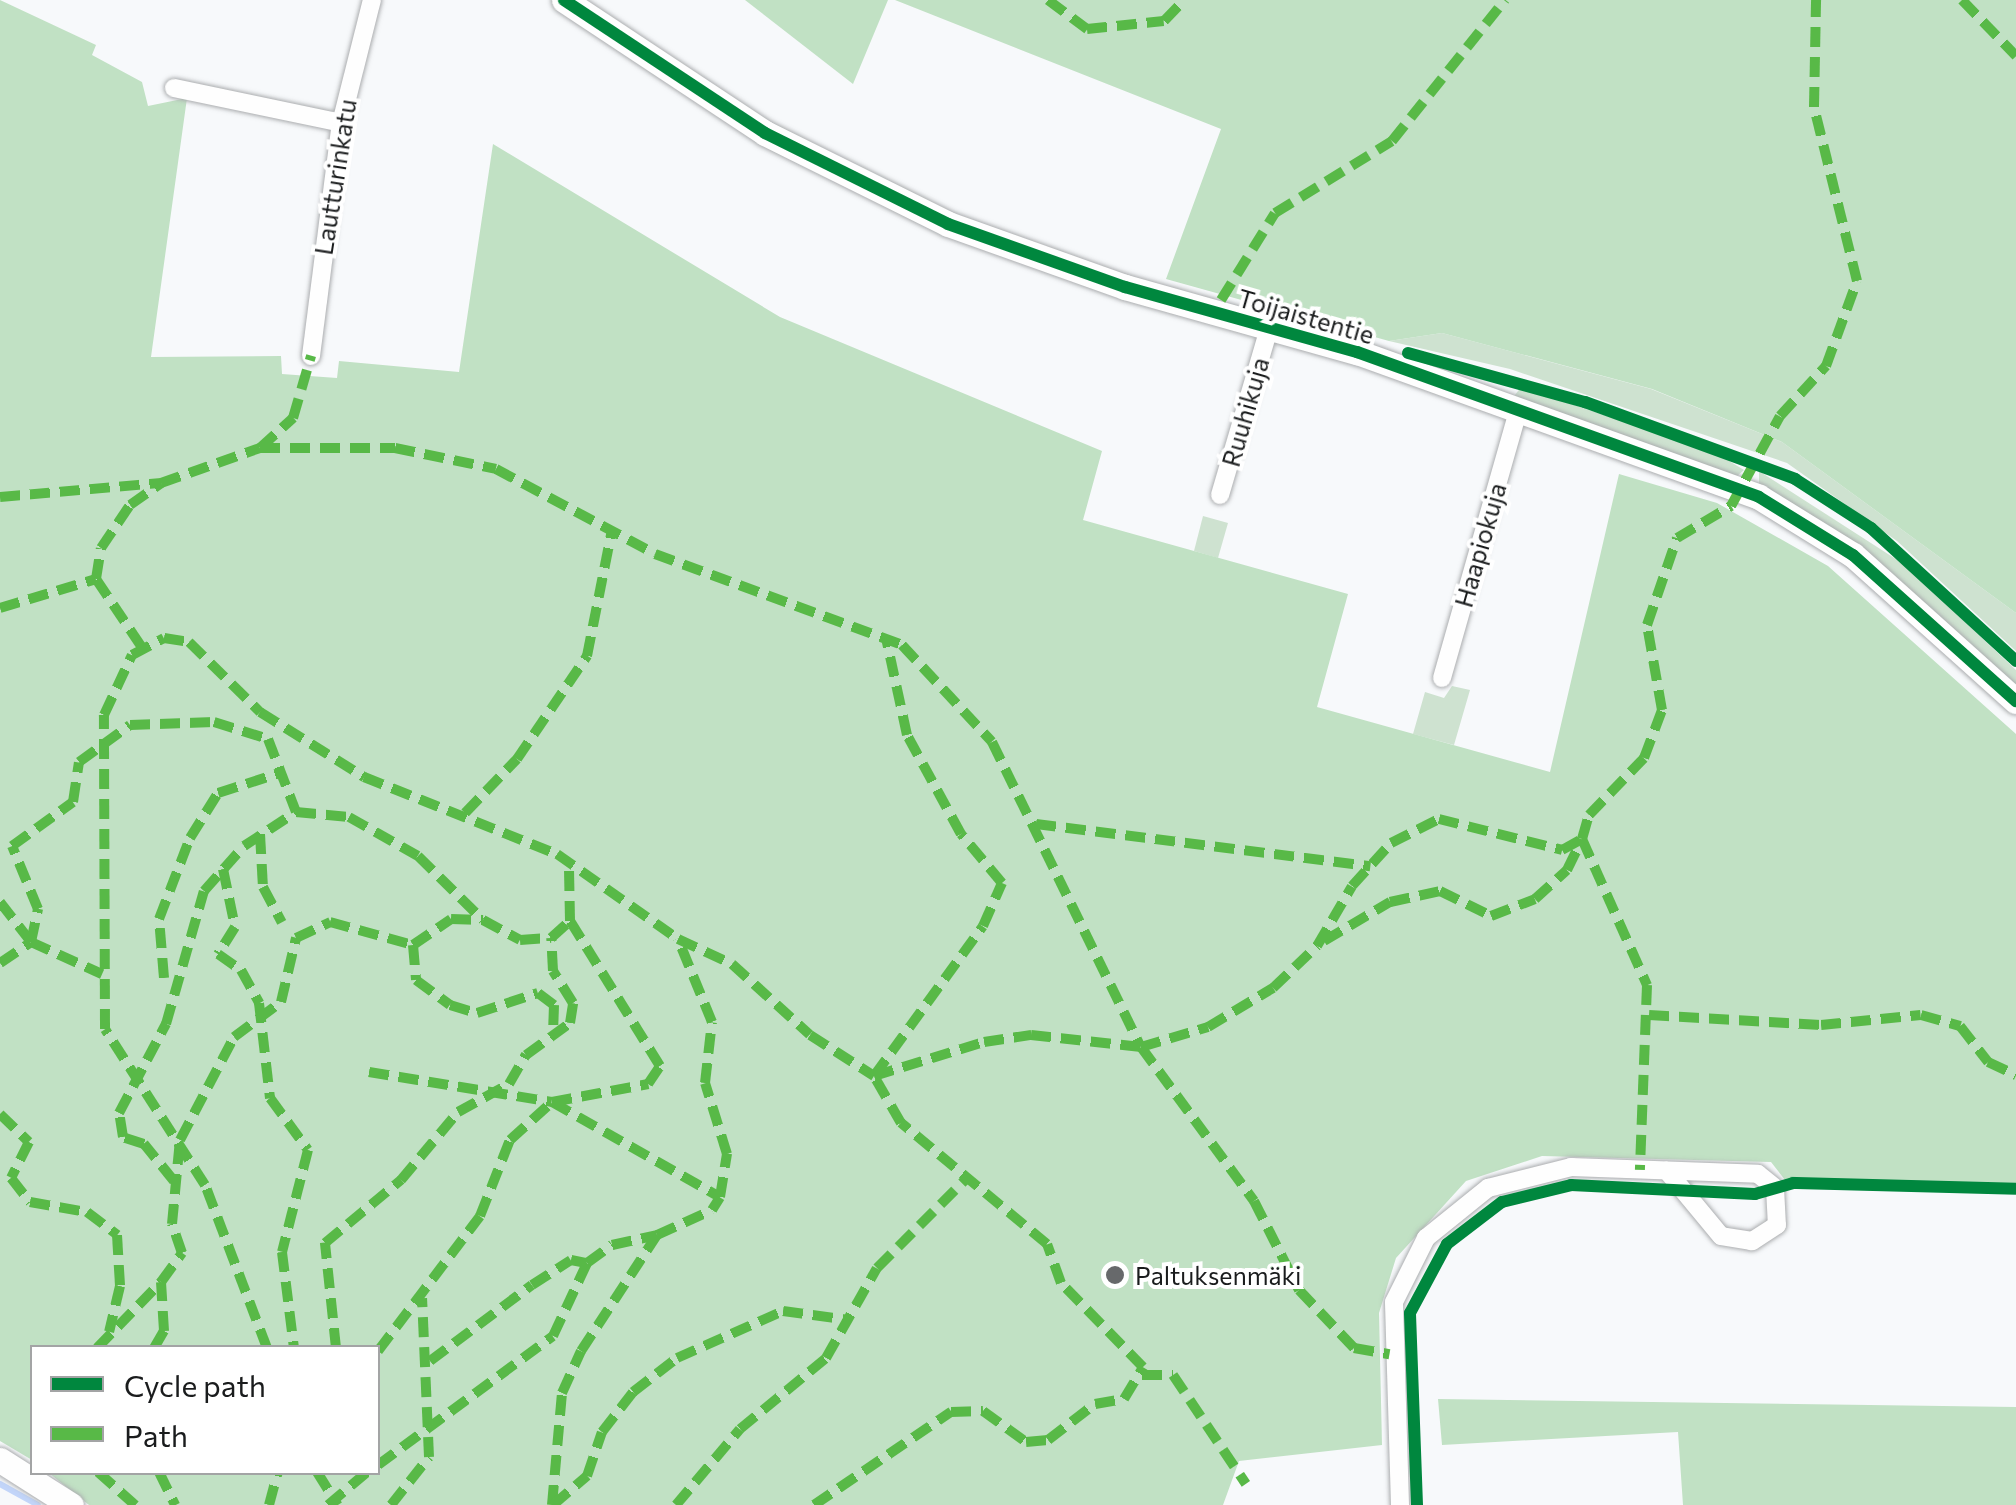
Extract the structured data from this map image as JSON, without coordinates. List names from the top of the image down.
{
  "streets": {
    "street": [
      "Lautturinkatu",
      "Toijaistentie",
      "Ruuhikuja",
      "Haapiokuja"
    ]
  },
  "crossings": [
    ["Toijaistentie", "Ruuhikuja"],
    ["Toijaistentie", "Haapiokuja"]
  ],
  "places": ["Paltuksenmäki"],
  "legend": ["Cycle path", "Path"]
}
